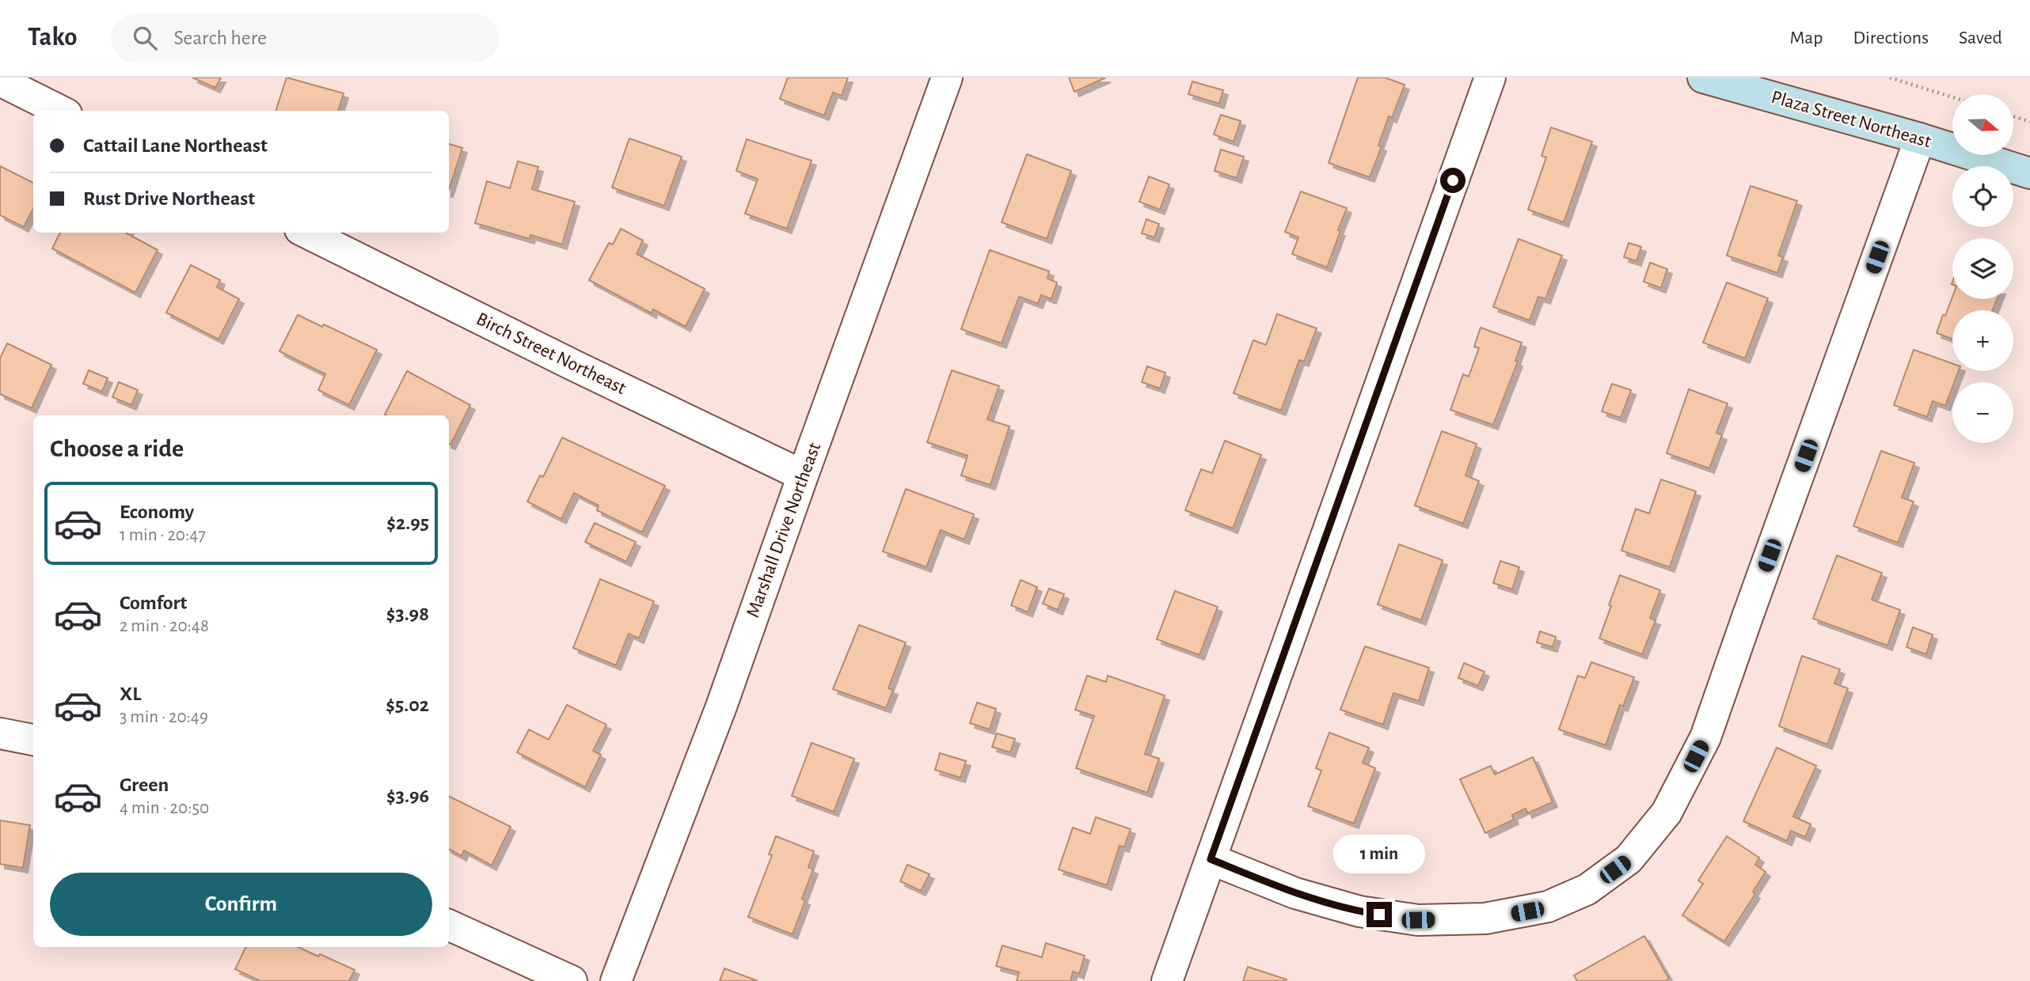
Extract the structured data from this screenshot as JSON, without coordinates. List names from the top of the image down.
{
  "streets": {
    "main road": ["Plaza Street Northeast"],
    "street": ["Birch Street Northeast", "Marshall Drive Northeast"]
  },
  "crossings": [
    ["Birch Street Northeast", "Marshall Drive Northeast"]
  ],
  "north": "right",
  "page": {
    "header": "Tako",
    "search": "Search here",
    "nav": ["Map", "Directions", "Saved"],
    "map_buttons": ["+", "−"],
    "banner": ["Cattail Lane Northeast", "Rust Drive Northeast"],
    "heading": "Choose a ride",
    "list": [
      {
        "name": "Economy",
        "note": "1 min · 20:47",
        "value": "$2.95"
      },
      {
        "name": "Comfort",
        "note": "2 min · 20:48",
        "value": "$3.98"
      },
      {
        "name": "XL",
        "note": "3 min · 20:49",
        "value": "$5.02"
      },
      {
        "name": "Green",
        "note": "4 min · 20:50",
        "value": "$3.96"
      }
    ],
    "bubble": "1 min",
    "buttons": "Confirm"
  }
}
